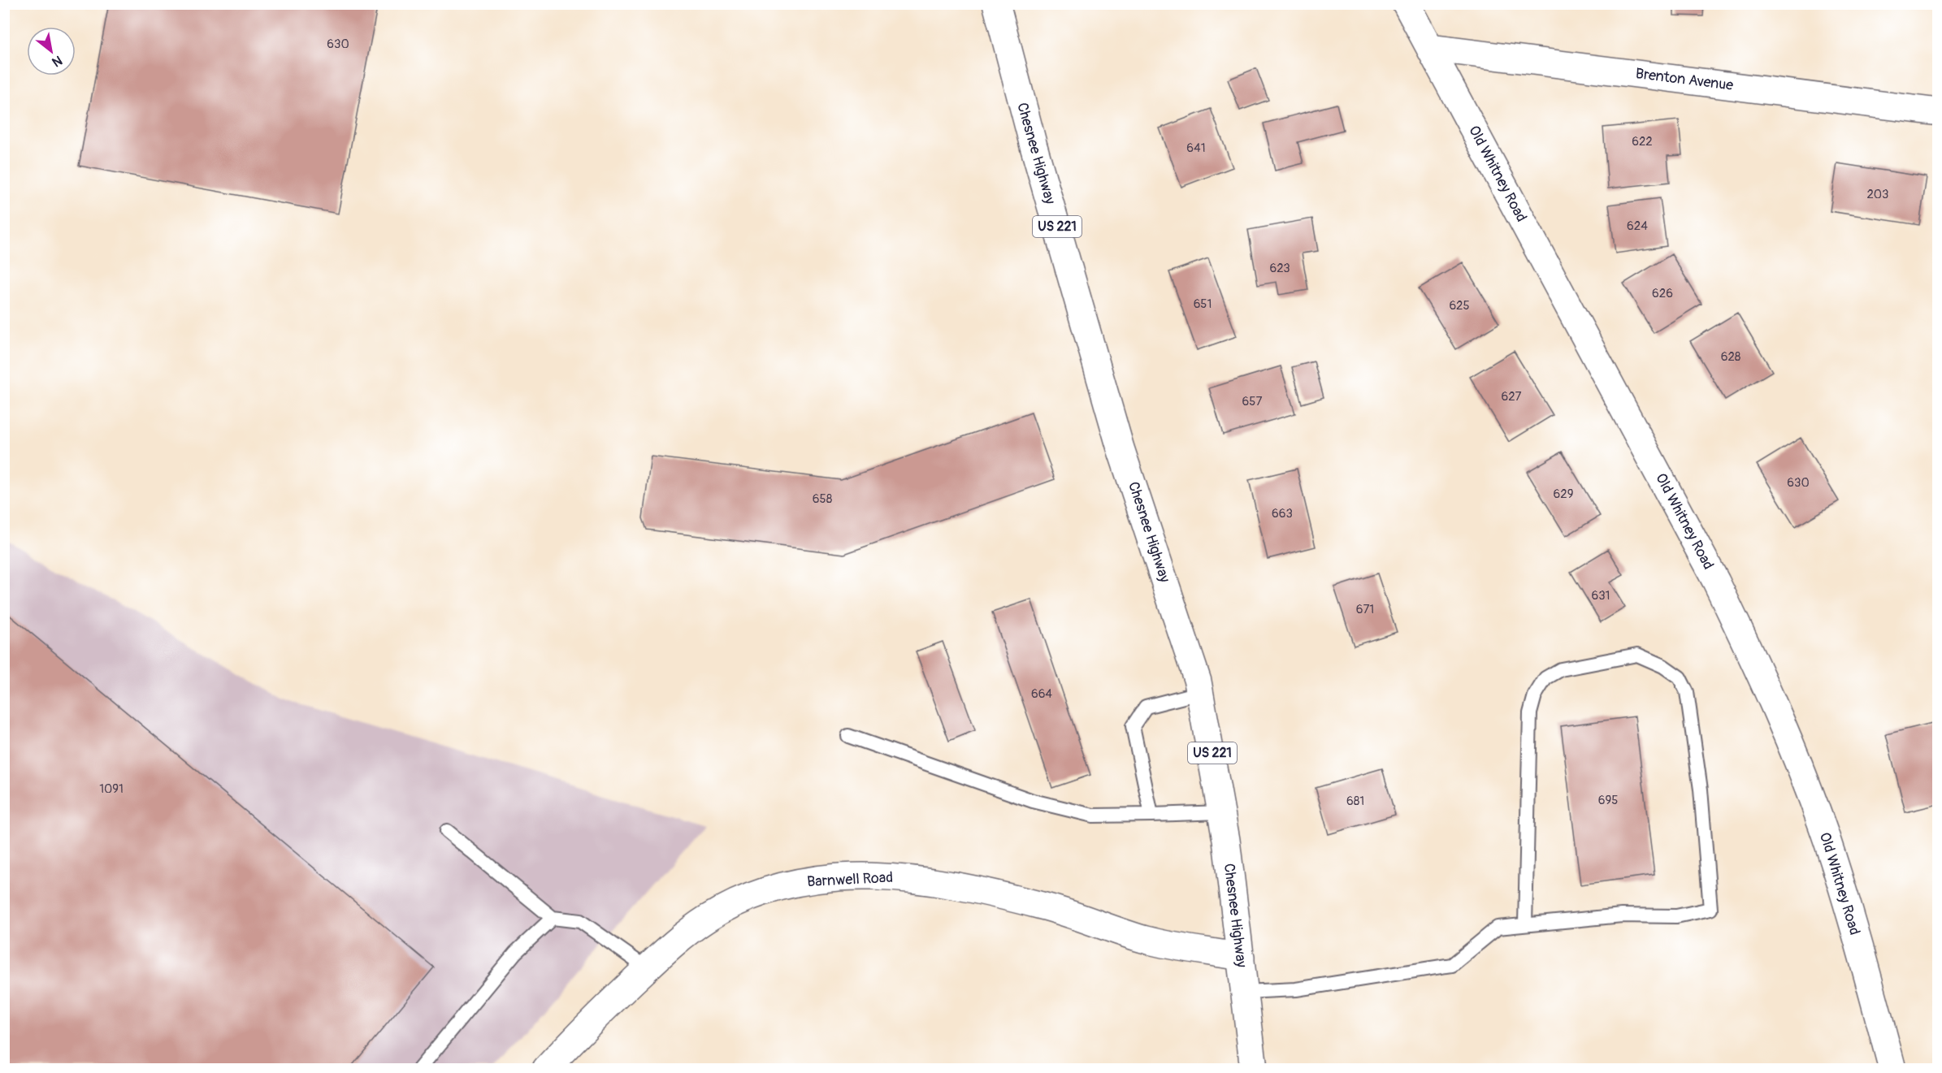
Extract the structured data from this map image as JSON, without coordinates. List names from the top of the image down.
{
  "streets": {
    "street": [
      "Brenton Avenue",
      "Chesnee Highway",
      "Old Whitney Road",
      "US 221",
      "Barnwell Road"
    ]
  },
  "crossings": [
    ["Brenton Avenue", "Old Whitney Road"],
    ["Chesnee Highway", "Barnwell Road"]
  ],
  "house_numbers": [
    "630",
    "622",
    "641",
    "203",
    "624",
    "623",
    "626",
    "651",
    "625",
    "628",
    "627",
    "657",
    "630",
    "629",
    "658",
    "663",
    "631",
    "671",
    "664",
    "1091",
    "695",
    "681"
  ],
  "north": "bottom right"
}
